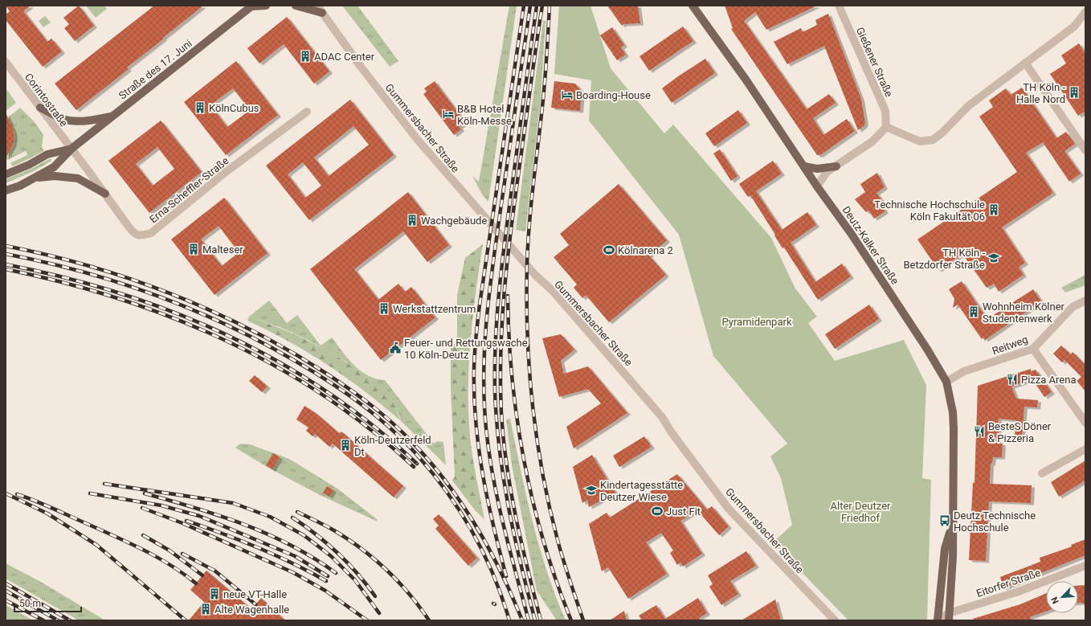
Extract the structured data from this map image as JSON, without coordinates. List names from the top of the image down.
{
  "streets": {
    "main road": ["Straße des 17. Juni", "Deutz-Kalker Straße"],
    "street": [
      "Gießener Straße",
      "Corintostraße",
      "Gummersbacher Straße",
      "Erna-Scheffler-Straße",
      "Reitweg",
      "Eitorfer Straße"
    ]
  },
  "crossings": [
    ["Straße des 17. Juni", "Corintostraße"],
    ["Straße des 17. Juni", "Erna-Scheffler-Straße"],
    ["Corintostraße", "Erna-Scheffler-Straße"],
    ["Deutz-Kalker Straße", "Reitweg"],
    ["Deutz-Kalker Straße", "Eitorfer Straße"]
  ],
  "parks": ["Pyramidenpark", "Alter Deutzer Friedhof"],
  "places": {
    "building": [
      "ADAC Center",
      "TH Köln - Halle Nord",
      "KölnCubus",
      "Technische Hochschule Köln Fakultät 06",
      "Wachgebäude",
      "Malteser",
      "Werkstattzentrum",
      "Wohnheim Kölner Studentenwerk",
      "Köln-Deutzerfeld Dt",
      "neue VT-Halle",
      "Alte Wagenhalle"
    ],
    "hotel": ["Boarding-House", "B&B Hotel Köln-Messe"],
    "sports": ["Kölnarena 2", "Just Fit"],
    "school or university": ["TH Köln - Betzdorfer Straße", "Kindertagesstätte Deutzer Wiese"],
    "public building": ["Feuer- und Rettungswache 10 Köln-Deutz"],
    "restaurant": ["Pizza Arena", "BesteS Döner & Pizzeria"],
    "bus stop": ["Deutz Technische Hochschule"]
  },
  "scale_bar": "50 m",
  "north": "bottom left"
}
